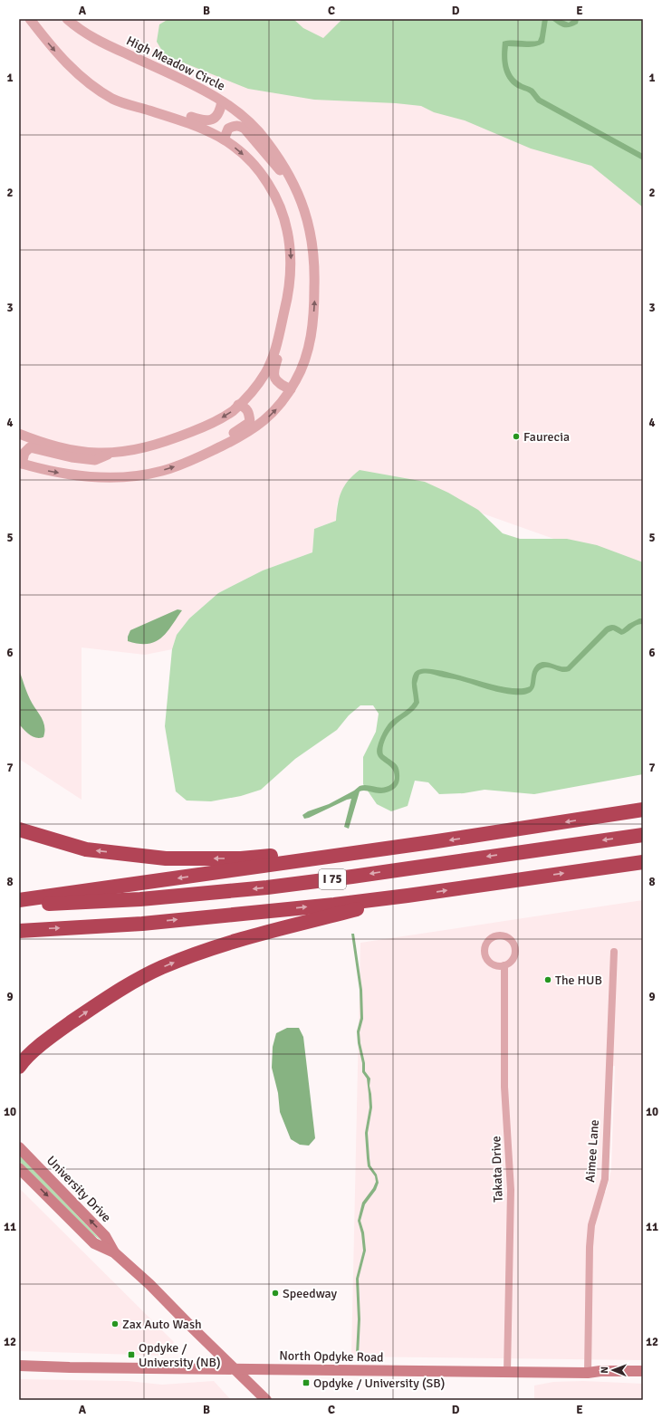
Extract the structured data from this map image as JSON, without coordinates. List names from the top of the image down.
{
  "streets": {
    "highway": ["I 75"],
    "main road": ["University Drive", "North Opdyke Road"],
    "street": ["High Meadow Circle", "Aimee Lane", "Takata Drive"]
  },
  "crossings": [
    ["Aimee Lane", "North Opdyke Road"],
    ["Takata Drive", "North Opdyke Road"],
    ["University Drive", "North Opdyke Road"]
  ],
  "places": {
    "other": [
      "Faurecia",
      "The HUB",
      "Speedway",
      "Zax Auto Wash"
    ],
    "transit": ["Opdyke / University (NB)", "Opdyke / University (SB)"]
  },
  "north": "left",
  "grid": {
    "columns": [
      "A",
      "B",
      "C",
      "D",
      "E"
    ],
    "rows": [
      "1",
      "2",
      "3",
      "4",
      "5",
      "6",
      "7",
      "8",
      "9",
      "10",
      "11",
      "12"
    ]
  }
}
